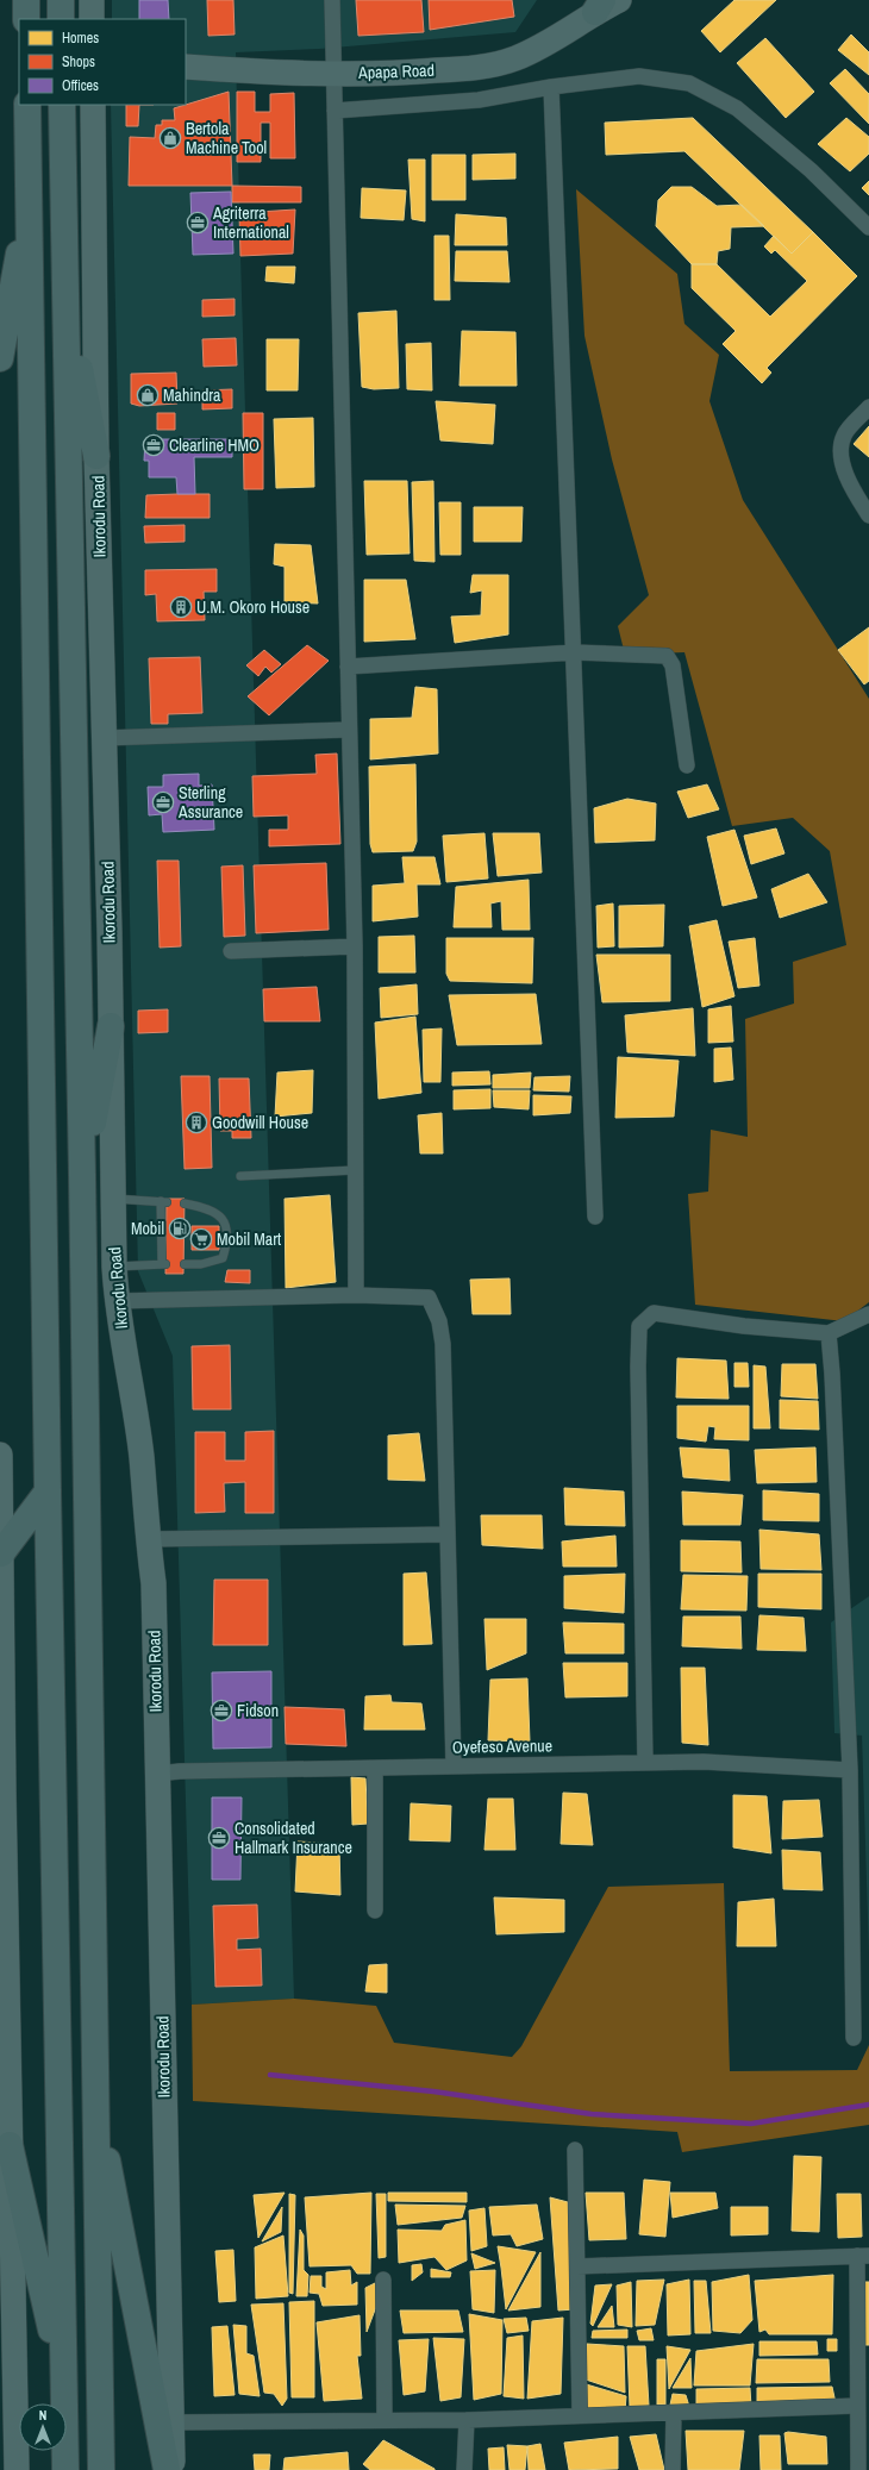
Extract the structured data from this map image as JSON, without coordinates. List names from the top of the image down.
{
  "streets": {
    "highway": ["Ikorodu Road"],
    "main road": ["Apapa Road"],
    "street": ["Oyefeso Avenue"]
  },
  "crossings": [
    ["Ikorodu Road", "Oyefeso Avenue"]
  ],
  "places": {
    "shop": ["Bertola Machine Tool", "Mahindra"],
    "office": [
      "Agriterra International",
      "Clearline HMO",
      "Sterling Assurance",
      "Fidson",
      "Consolidated Hallmark Insurance"
    ],
    "building": ["U.M. Okoro House", "Goodwill House"],
    "fuel station": ["Mobil"],
    "supermarket": ["Mobil Mart"]
  },
  "legend": ["Homes", "Shops", "Offices"],
  "north": "top"
}
